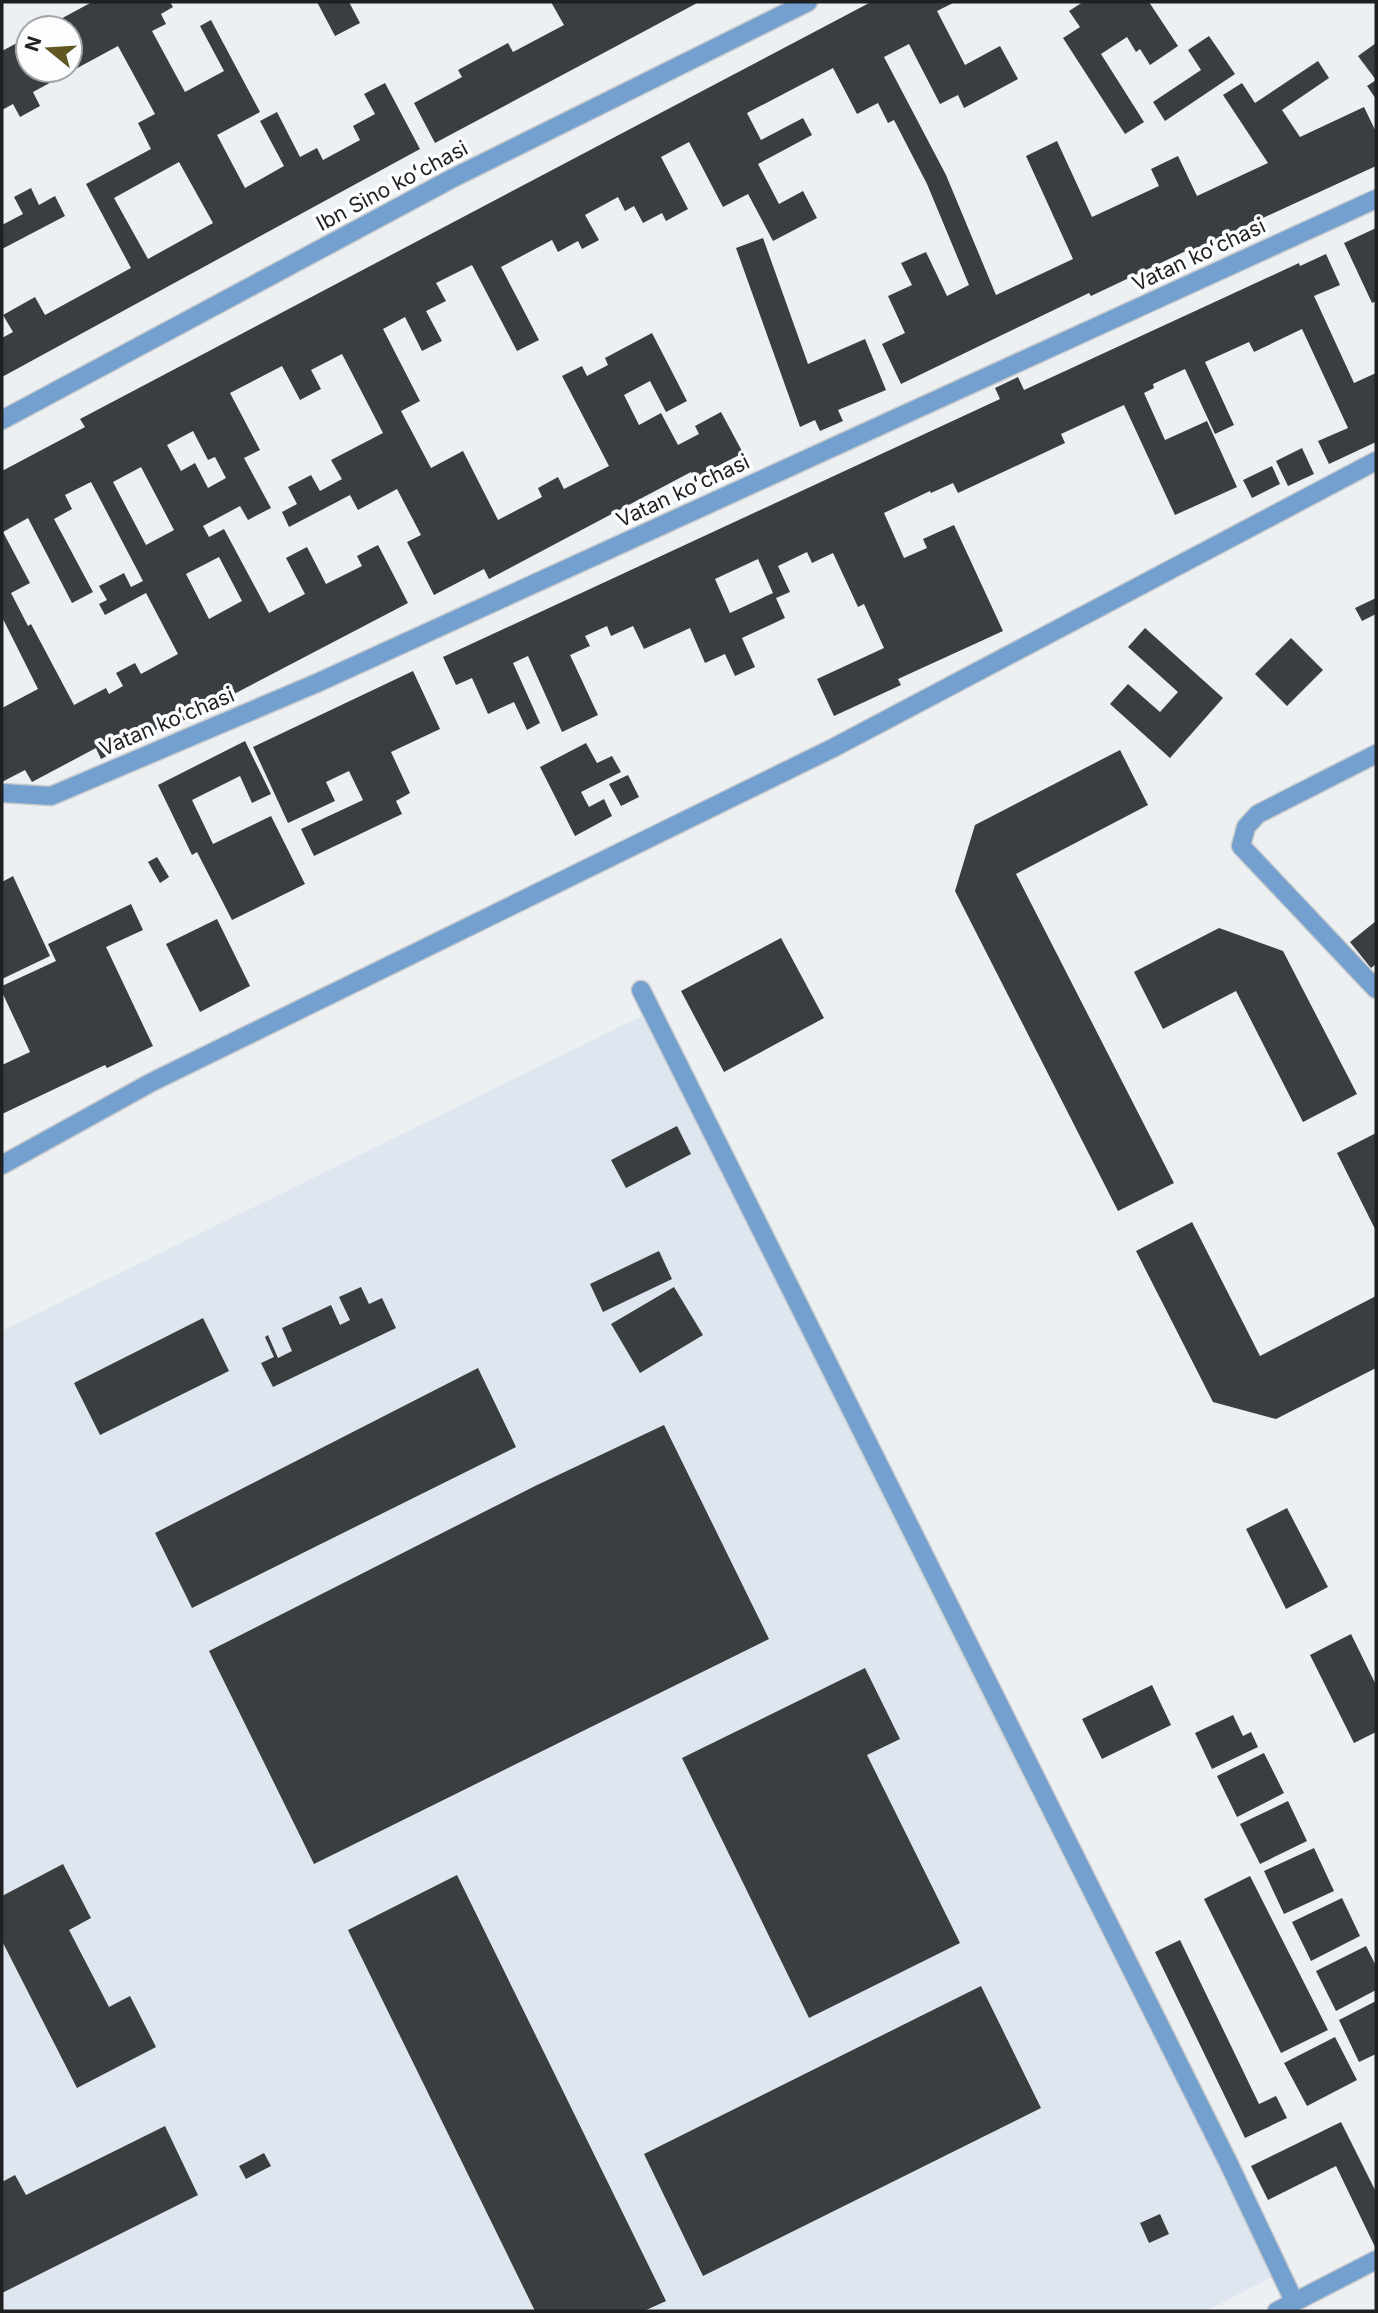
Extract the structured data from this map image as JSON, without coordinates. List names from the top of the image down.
{
  "streets": {
    "street": ["Ibn Sino koʻchasi", "Vatan koʻchasi"]
  },
  "north": "left"
}
